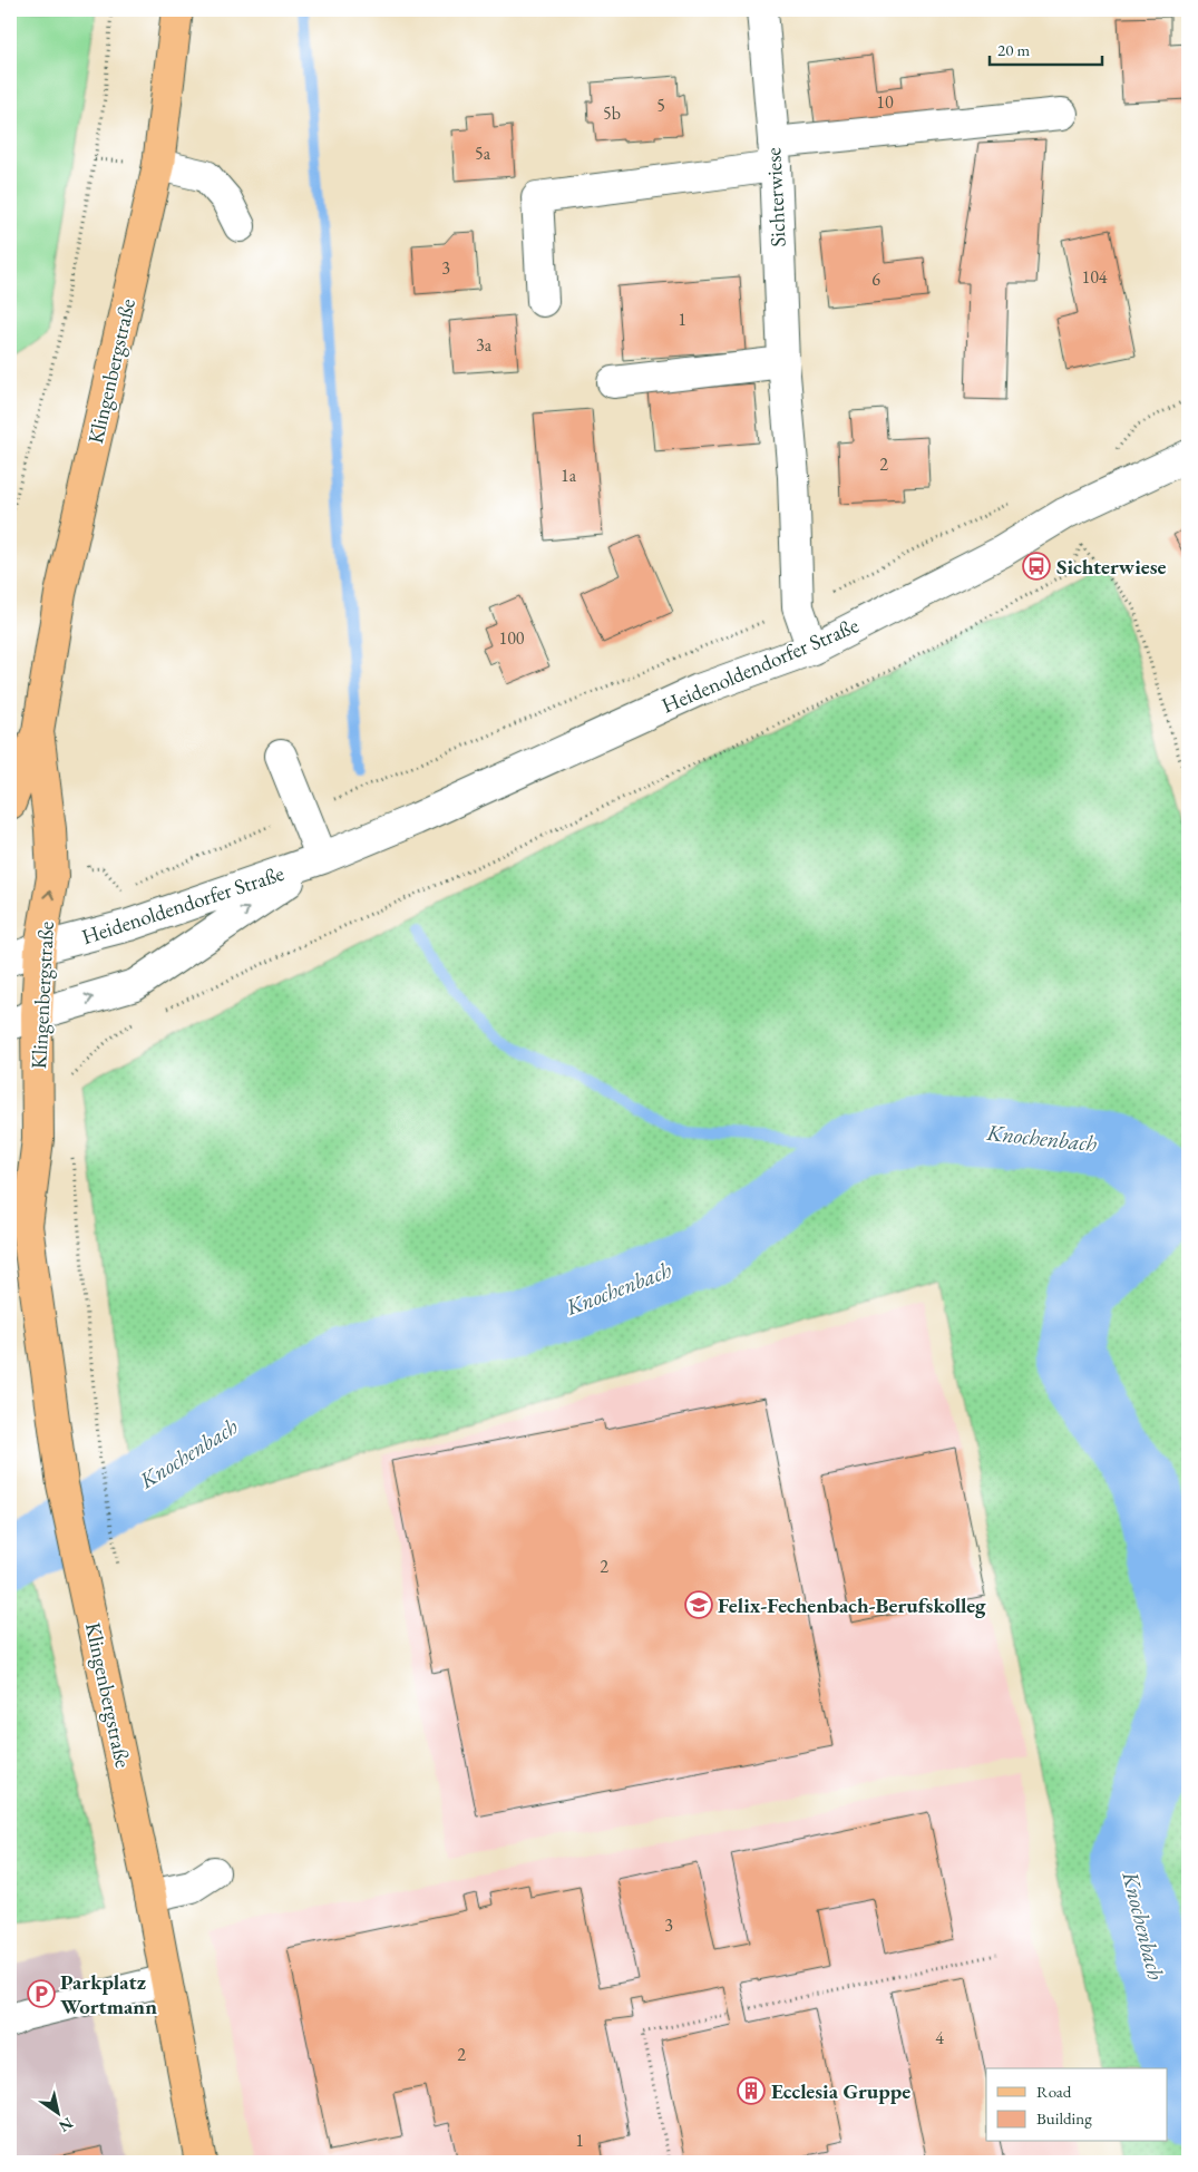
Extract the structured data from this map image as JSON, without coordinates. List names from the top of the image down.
{
  "streets": {
    "main road": ["Klingenbergstraße"],
    "street": ["Sichterwiese", "Heidenoldendorfer Straße"]
  },
  "crossings": [
    ["Sichterwiese", "Heidenoldendorfer Straße"],
    ["Klingenbergstraße", "Heidenoldendorfer Straße"]
  ],
  "water": ["Knochenbach"],
  "places": {
    "bus stop": ["Sichterwiese"],
    "school or university": ["Felix-Fechenbach-Berufskolleg"],
    "parking": ["Parkplatz Wortmann"],
    "building": ["Ecclesia Gruppe"]
  },
  "house_numbers": [
    "10",
    "5",
    "5b",
    "5a",
    "3",
    "104",
    "6",
    "1",
    "3a",
    "2",
    "1a",
    "100",
    "2",
    "3",
    "4",
    "2",
    "1"
  ],
  "legend": ["Road", "Building"],
  "scale_bar": "20 m",
  "north": "bottom right"
}
